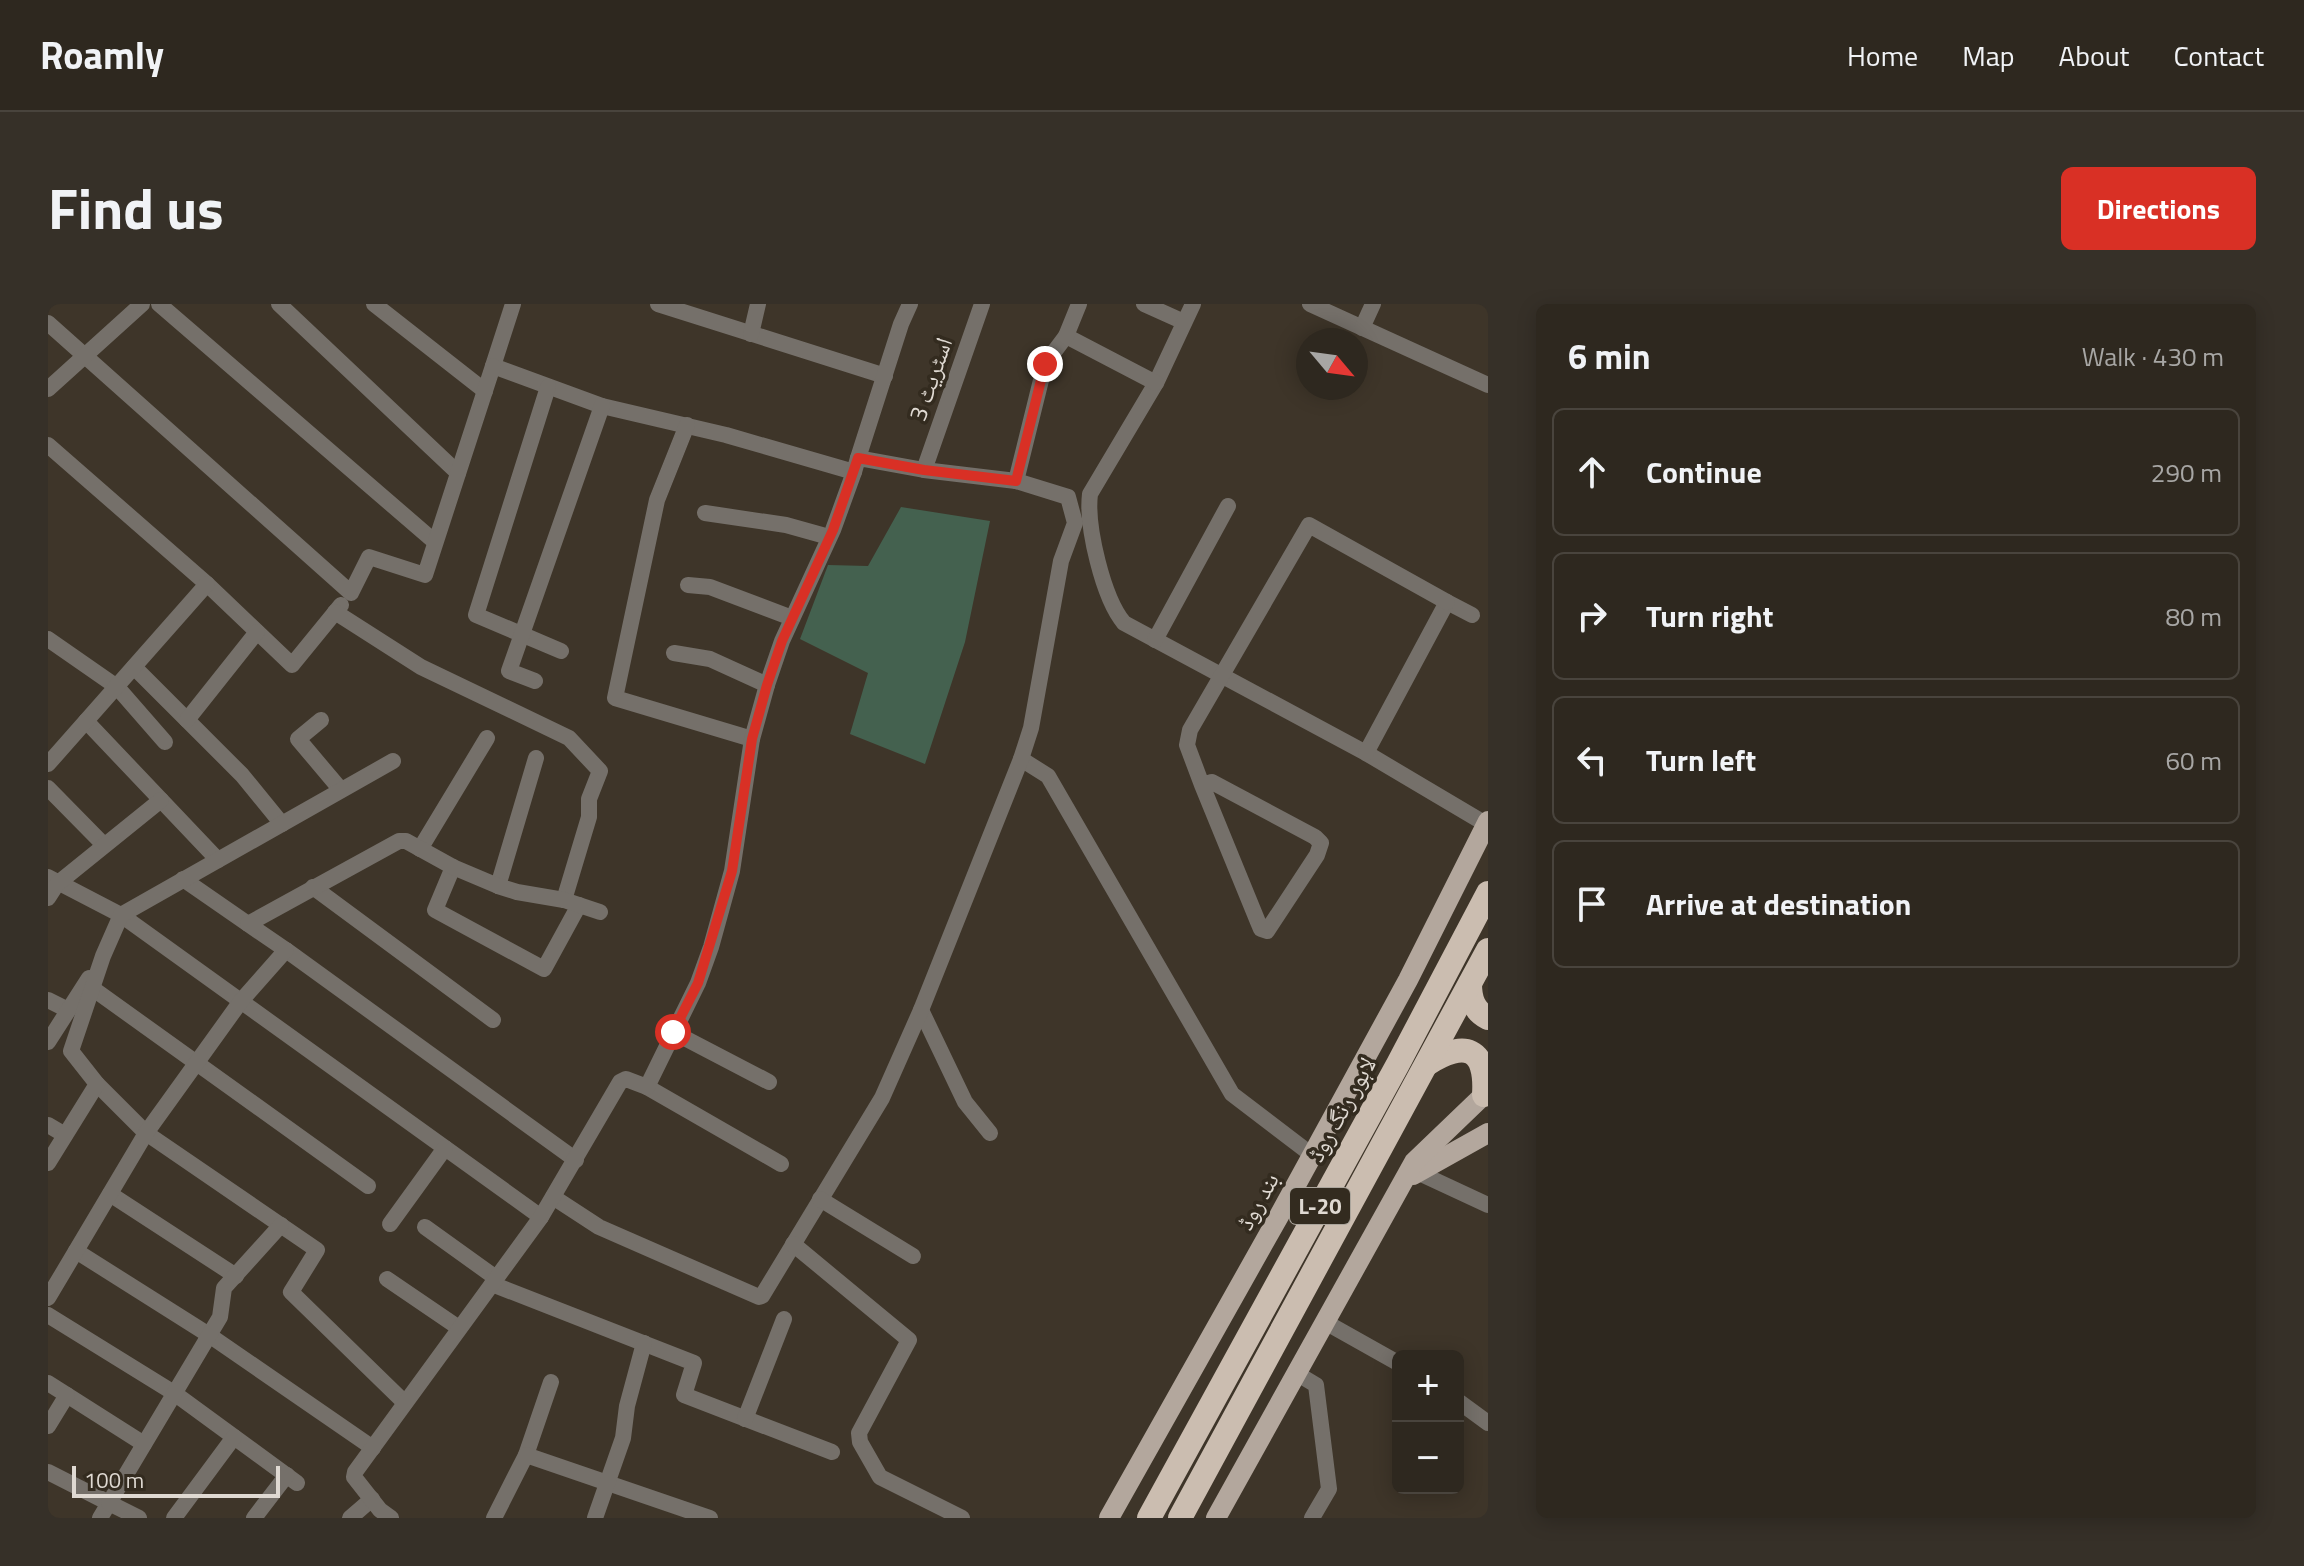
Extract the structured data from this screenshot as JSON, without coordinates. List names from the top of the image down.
{
  "streets": {
    "highway": ["لاہور رنگ روڈ", "L-20"],
    "main road": ["بند روڈ"],
    "street": ["اسٹریٹ 3"]
  },
  "scale_bar": "100 m",
  "north": "bottom right",
  "page": {
    "header": "Roamly",
    "nav": [
      "Home",
      "Map",
      "About",
      "Contact"
    ],
    "title": "Find us",
    "buttons": "Directions",
    "heading": ["6 min", "Walk · 430 m"],
    "list": [
      ["Continue", "290 m"],
      ["Turn right", "80 m"],
      ["Turn left", "60 m"],
      "Arrive at destination"
    ],
    "map_buttons": ["+", "−"],
    "scale": "100 m"
  }
}
